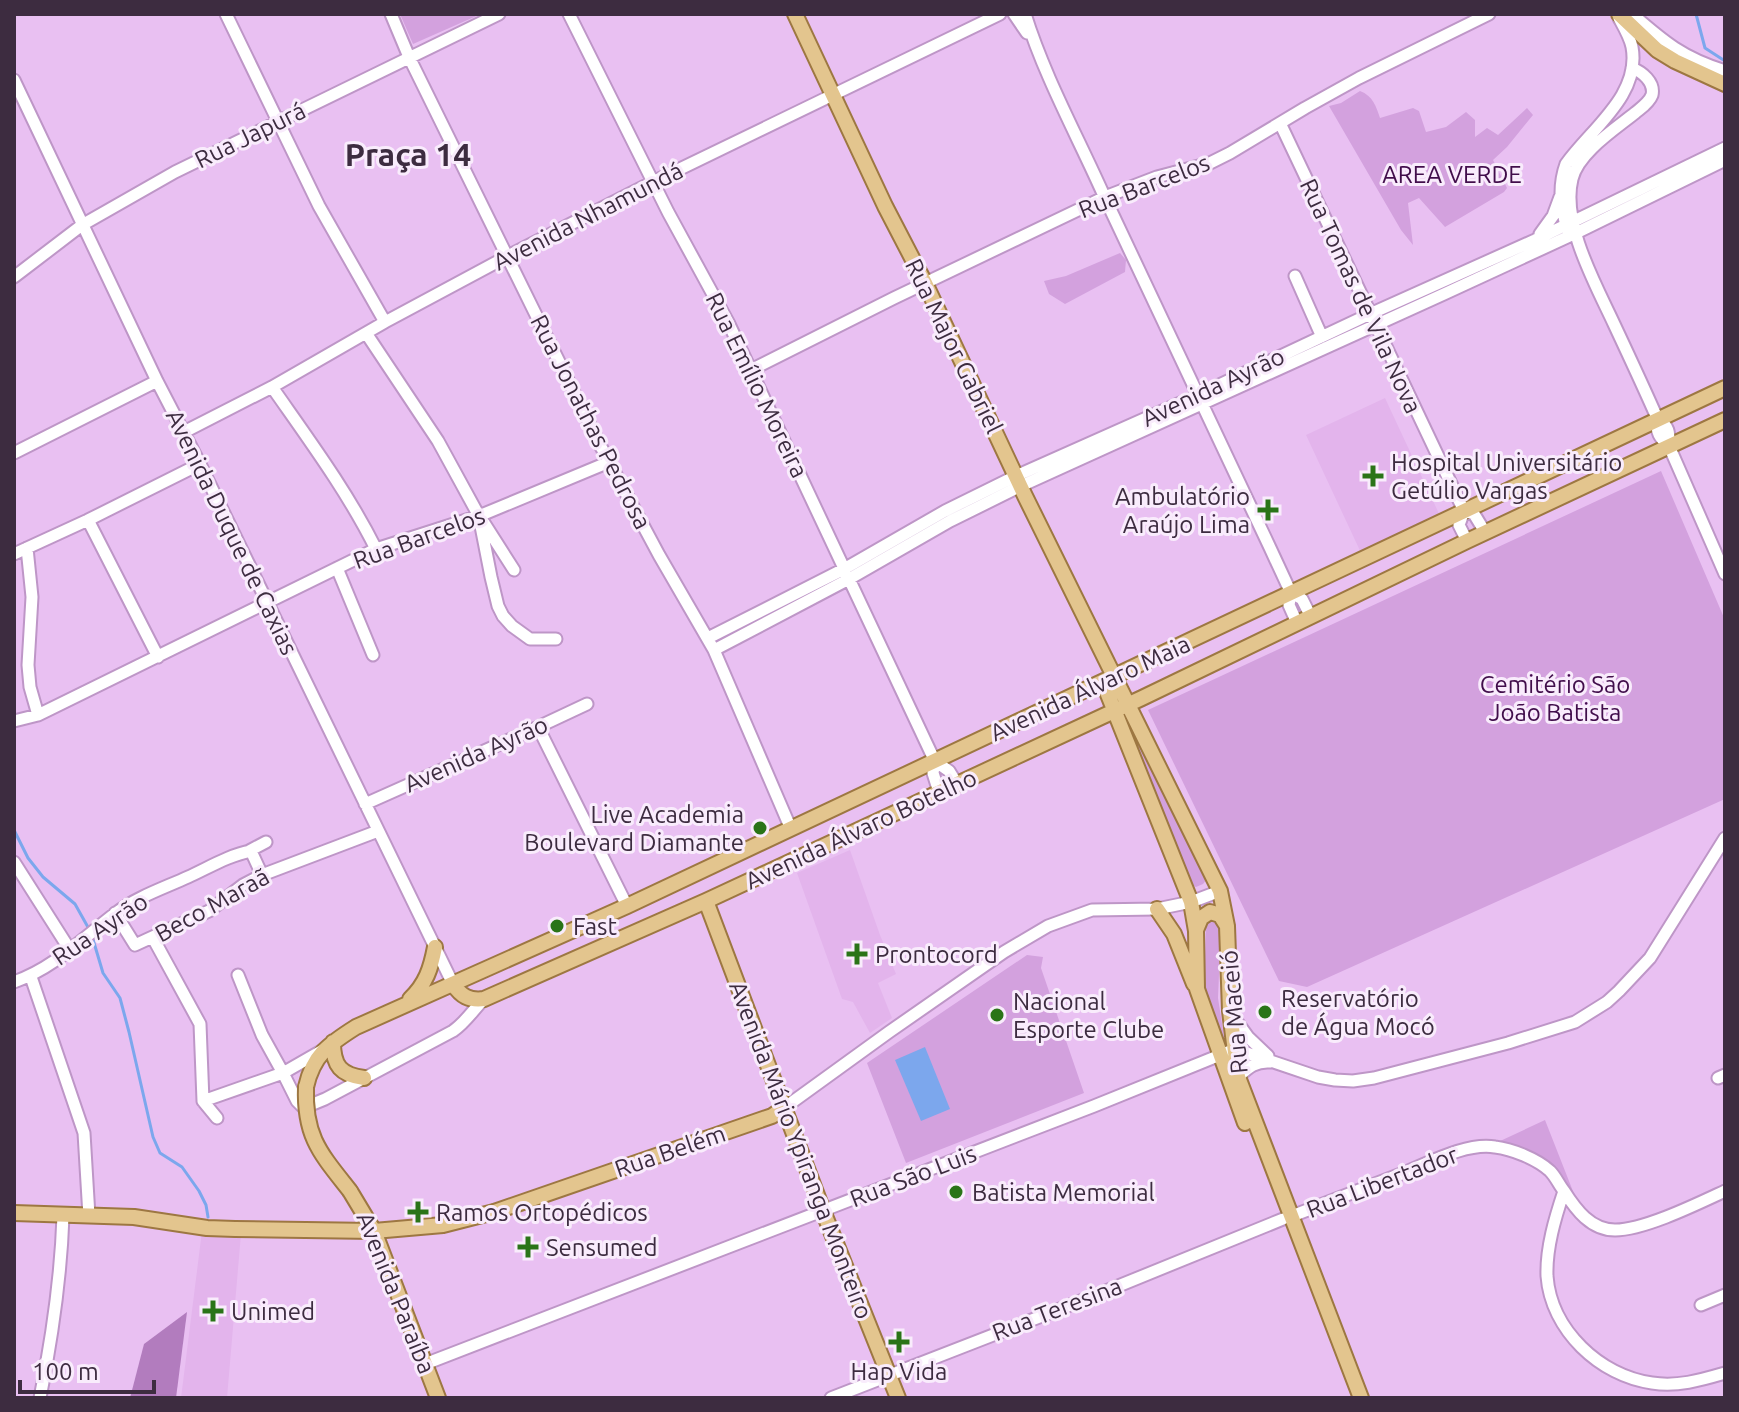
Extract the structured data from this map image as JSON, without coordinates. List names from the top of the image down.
{
  "streets": {
    "main road": [
      "Rua Major Gabriel",
      "Avenida Álvaro Maia",
      "Avenida Álvaro Botelho",
      "Rua Maceió",
      "Avenida Mário Ypiranga Monteiro",
      "Rua Belém",
      "Avenida Paraíba"
    ],
    "street": [
      "Rua Japurá",
      "Rua Barcelos",
      "Avenida Nhamundá",
      "Rua Tomas de Vila Nova",
      "Rua Emílio Moreira",
      "Avenida Ayrão",
      "Rua Jonathas Pedrosa",
      "Avenida Duque de Caxias",
      "Beco Maraã",
      "Rua Ayrão",
      "Rua São Luis",
      "Rua Libertador",
      "Rua Teresina"
    ]
  },
  "crossings": [
    ["Rua Japurá", "Rua Jonathas Pedrosa"],
    ["Rua Japurá", "Avenida Duque de Caxias"],
    ["Rua Barcelos", "Rua Tomas de Vila Nova"],
    ["Rua Barcelos", "Rua Major Gabriel"],
    ["Rua Barcelos", "Rua Emílio Moreira"],
    ["Rua Barcelos", "Rua Jonathas Pedrosa"],
    ["Rua Barcelos", "Avenida Duque de Caxias"],
    ["Avenida Nhamundá", "Rua Major Gabriel"],
    ["Avenida Nhamundá", "Rua Emílio Moreira"],
    ["Avenida Nhamundá", "Rua Jonathas Pedrosa"],
    ["Avenida Nhamundá", "Avenida Duque de Caxias"],
    ["Rua Tomas de Vila Nova", "Avenida Ayrão"],
    ["Rua Tomas de Vila Nova", "Avenida Álvaro Maia"],
    ["Rua Tomas de Vila Nova", "Avenida Álvaro Botelho"],
    ["Rua Major Gabriel", "Avenida Ayrão"],
    ["Rua Major Gabriel", "Avenida Álvaro Maia"],
    ["Rua Major Gabriel", "Rua Maceió"],
    ["Rua Emílio Moreira", "Avenida Ayrão"],
    ["Rua Emílio Moreira", "Avenida Álvaro Maia"],
    ["Rua Emílio Moreira", "Avenida Álvaro Botelho"],
    ["Avenida Ayrão", "Rua Jonathas Pedrosa"],
    ["Avenida Ayrão", "Avenida Duque de Caxias"],
    ["Rua Jonathas Pedrosa", "Avenida Álvaro Maia"],
    ["Avenida Duque de Caxias", "Avenida Álvaro Maia"],
    ["Avenida Duque de Caxias", "Beco Maraã"],
    ["Avenida Álvaro Maia", "Rua Maceió"],
    ["Avenida Álvaro Botelho", "Rua Maceió"],
    ["Avenida Álvaro Botelho", "Avenida Mário Ypiranga Monteiro"],
    ["Beco Maraã", "Rua Ayrão"],
    ["Rua Maceió", "Rua Belém"],
    ["Rua Maceió", "Rua São Luis"],
    ["Rua Maceió", "Rua Libertador"],
    ["Rua Maceió", "Rua Teresina"],
    ["Avenida Mário Ypiranga Monteiro", "Rua Belém"],
    ["Avenida Mário Ypiranga Monteiro", "Rua São Luis"],
    ["Avenida Mário Ypiranga Monteiro", "Rua Teresina"],
    ["Rua Belém", "Avenida Paraíba"],
    ["Rua São Luis", "Avenida Paraíba"],
    ["Rua Libertador", "Rua Teresina"]
  ],
  "districts": ["Praça 14"],
  "parks": ["AREA VERDE", "Cemitério São João Batista"],
  "places": {
    "health": [
      "Hospital Universitário Getúlio Vargas",
      "Ambulatório Araújo Lima",
      "Prontocord",
      "Ramos Ortopédicos",
      "Sensumed",
      "Unimed",
      "Hap Vida"
    ],
    "other": [
      "Live Academia Boulevard Diamante",
      "Fast",
      "Reservatório de Água Mocó",
      "Nacional Esporte Clube",
      "Batista Memorial"
    ]
  },
  "scale_bar": "100 m"
}
